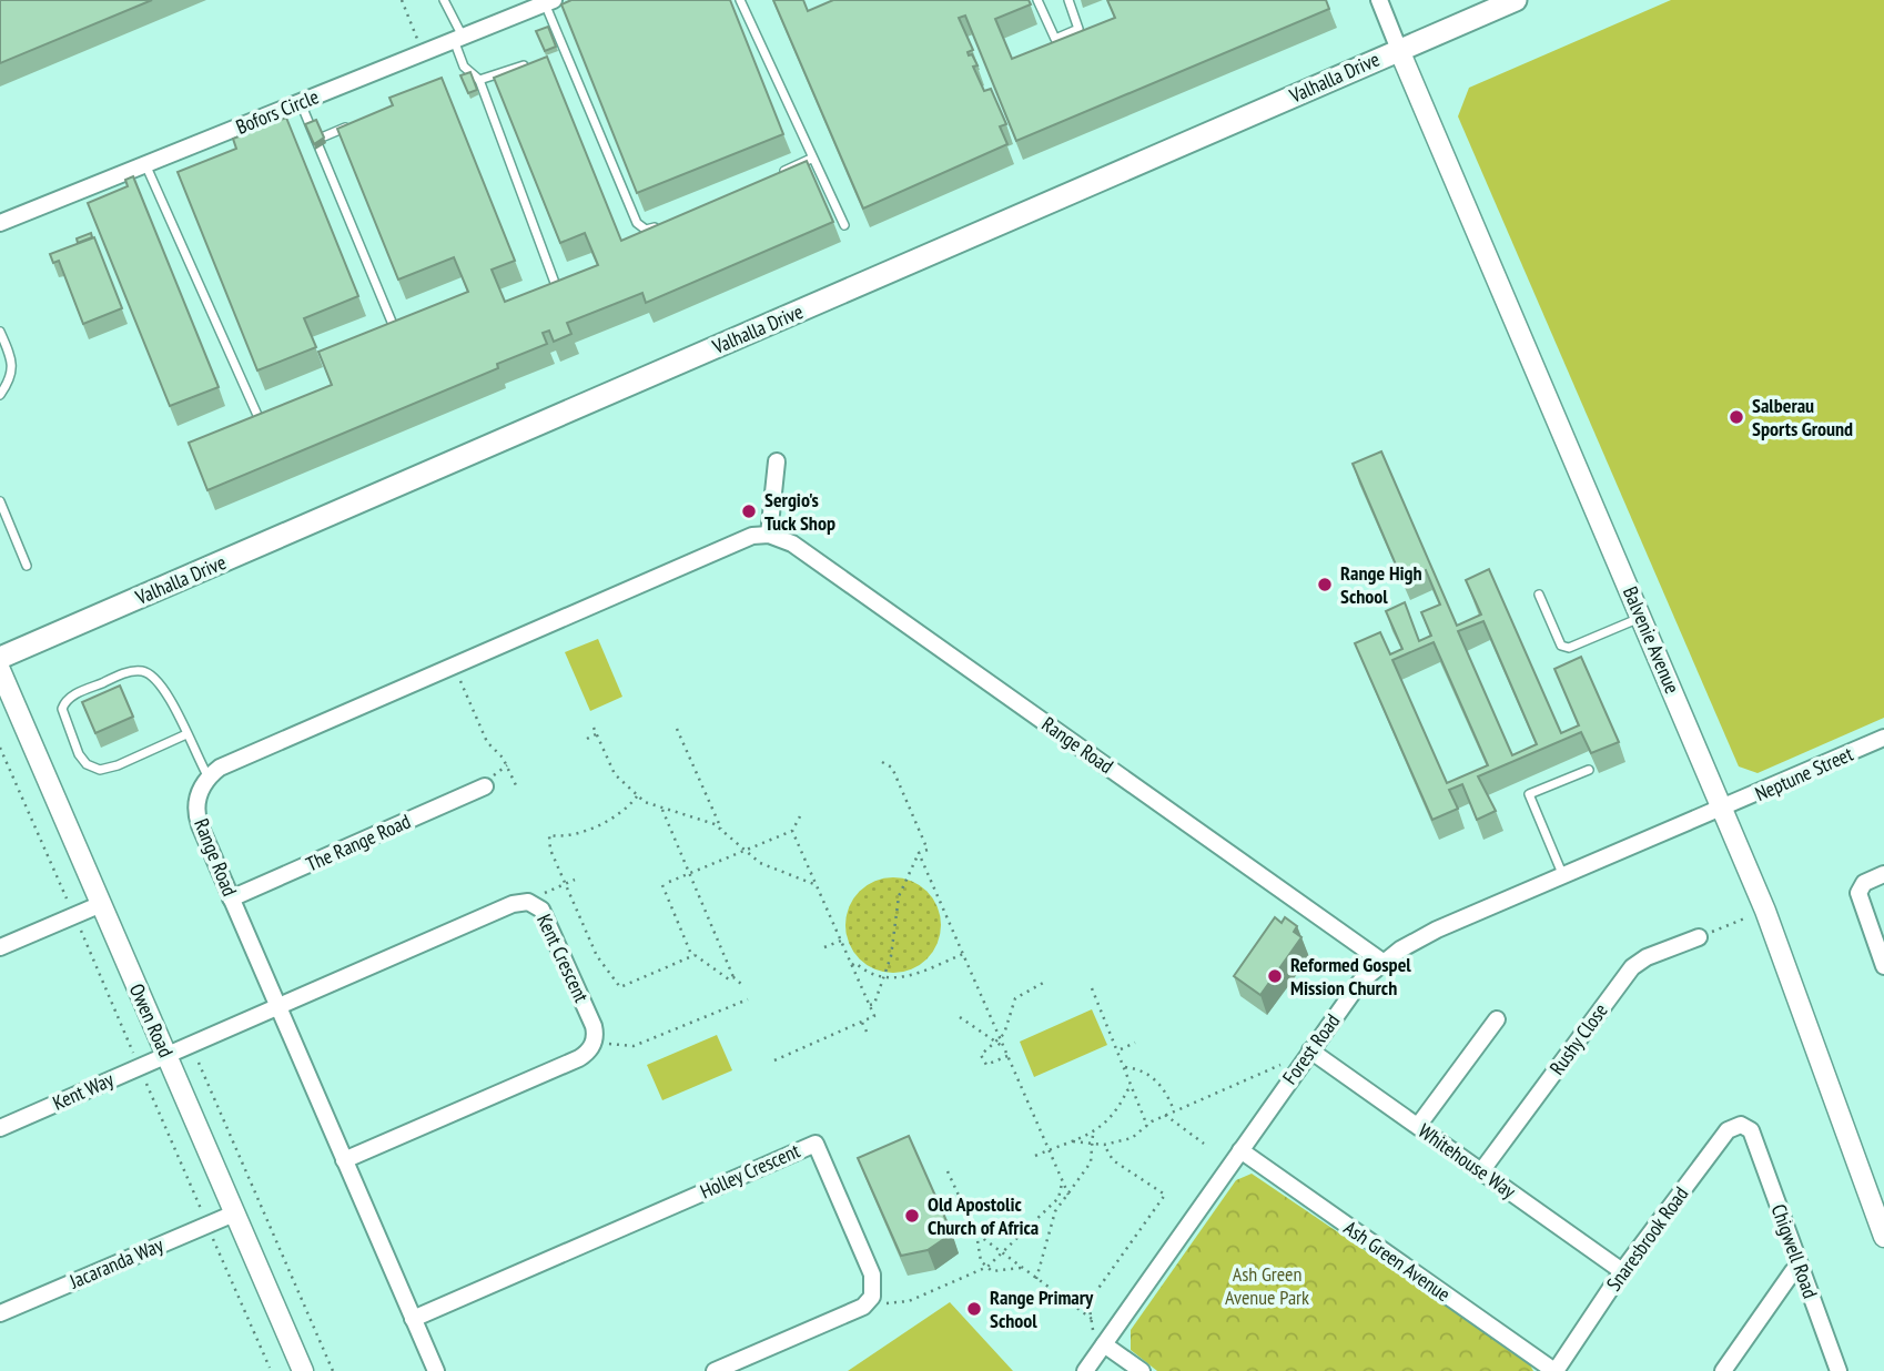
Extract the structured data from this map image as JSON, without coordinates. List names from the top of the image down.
{
  "streets": {
    "main road": ["Valhalla Drive"],
    "street": [
      "Bofors Circle",
      "Balvenie Avenue",
      "Range Road",
      "Neptune Street",
      "The Range Road",
      "Kent Crescent",
      "Owen Road",
      "Rushy Close",
      "Forest Road",
      "Kent Way",
      "Whitehouse Way",
      "Holley Crescent",
      "Snaresbrook Road",
      "Chigwell Road",
      "Ash Green Avenue",
      "Jacaranda Way"
    ]
  },
  "crossings": [
    ["Valhalla Drive", "Balvenie Avenue"],
    ["Balvenie Avenue", "Neptune Street"],
    ["Balvenie Avenue", "Forest Road"],
    ["Range Road", "The Range Road"],
    ["Range Road", "Kent Crescent"],
    ["Range Road", "Forest Road"],
    ["Range Road", "Holley Crescent"],
    ["Neptune Street", "Forest Road"],
    ["Kent Crescent", "Owen Road"],
    ["Kent Crescent", "Kent Way"],
    ["Owen Road", "Kent Way"],
    ["Owen Road", "Jacaranda Way"],
    ["Rushy Close", "Whitehouse Way"],
    ["Forest Road", "Whitehouse Way"],
    ["Forest Road", "Ash Green Avenue"],
    ["Whitehouse Way", "Snaresbrook Road"],
    ["Snaresbrook Road", "Chigwell Road"],
    ["Snaresbrook Road", "Ash Green Avenue"]
  ],
  "parks": ["Ash Green Avenue Park"],
  "places": [
    "Salberau Sports Ground",
    "Sergio's Tuck Shop",
    "Range High School",
    "Reformed Gospel Mission Church",
    "Old Apostolic Church of Africa",
    "Range Primary School"
  ]
}
